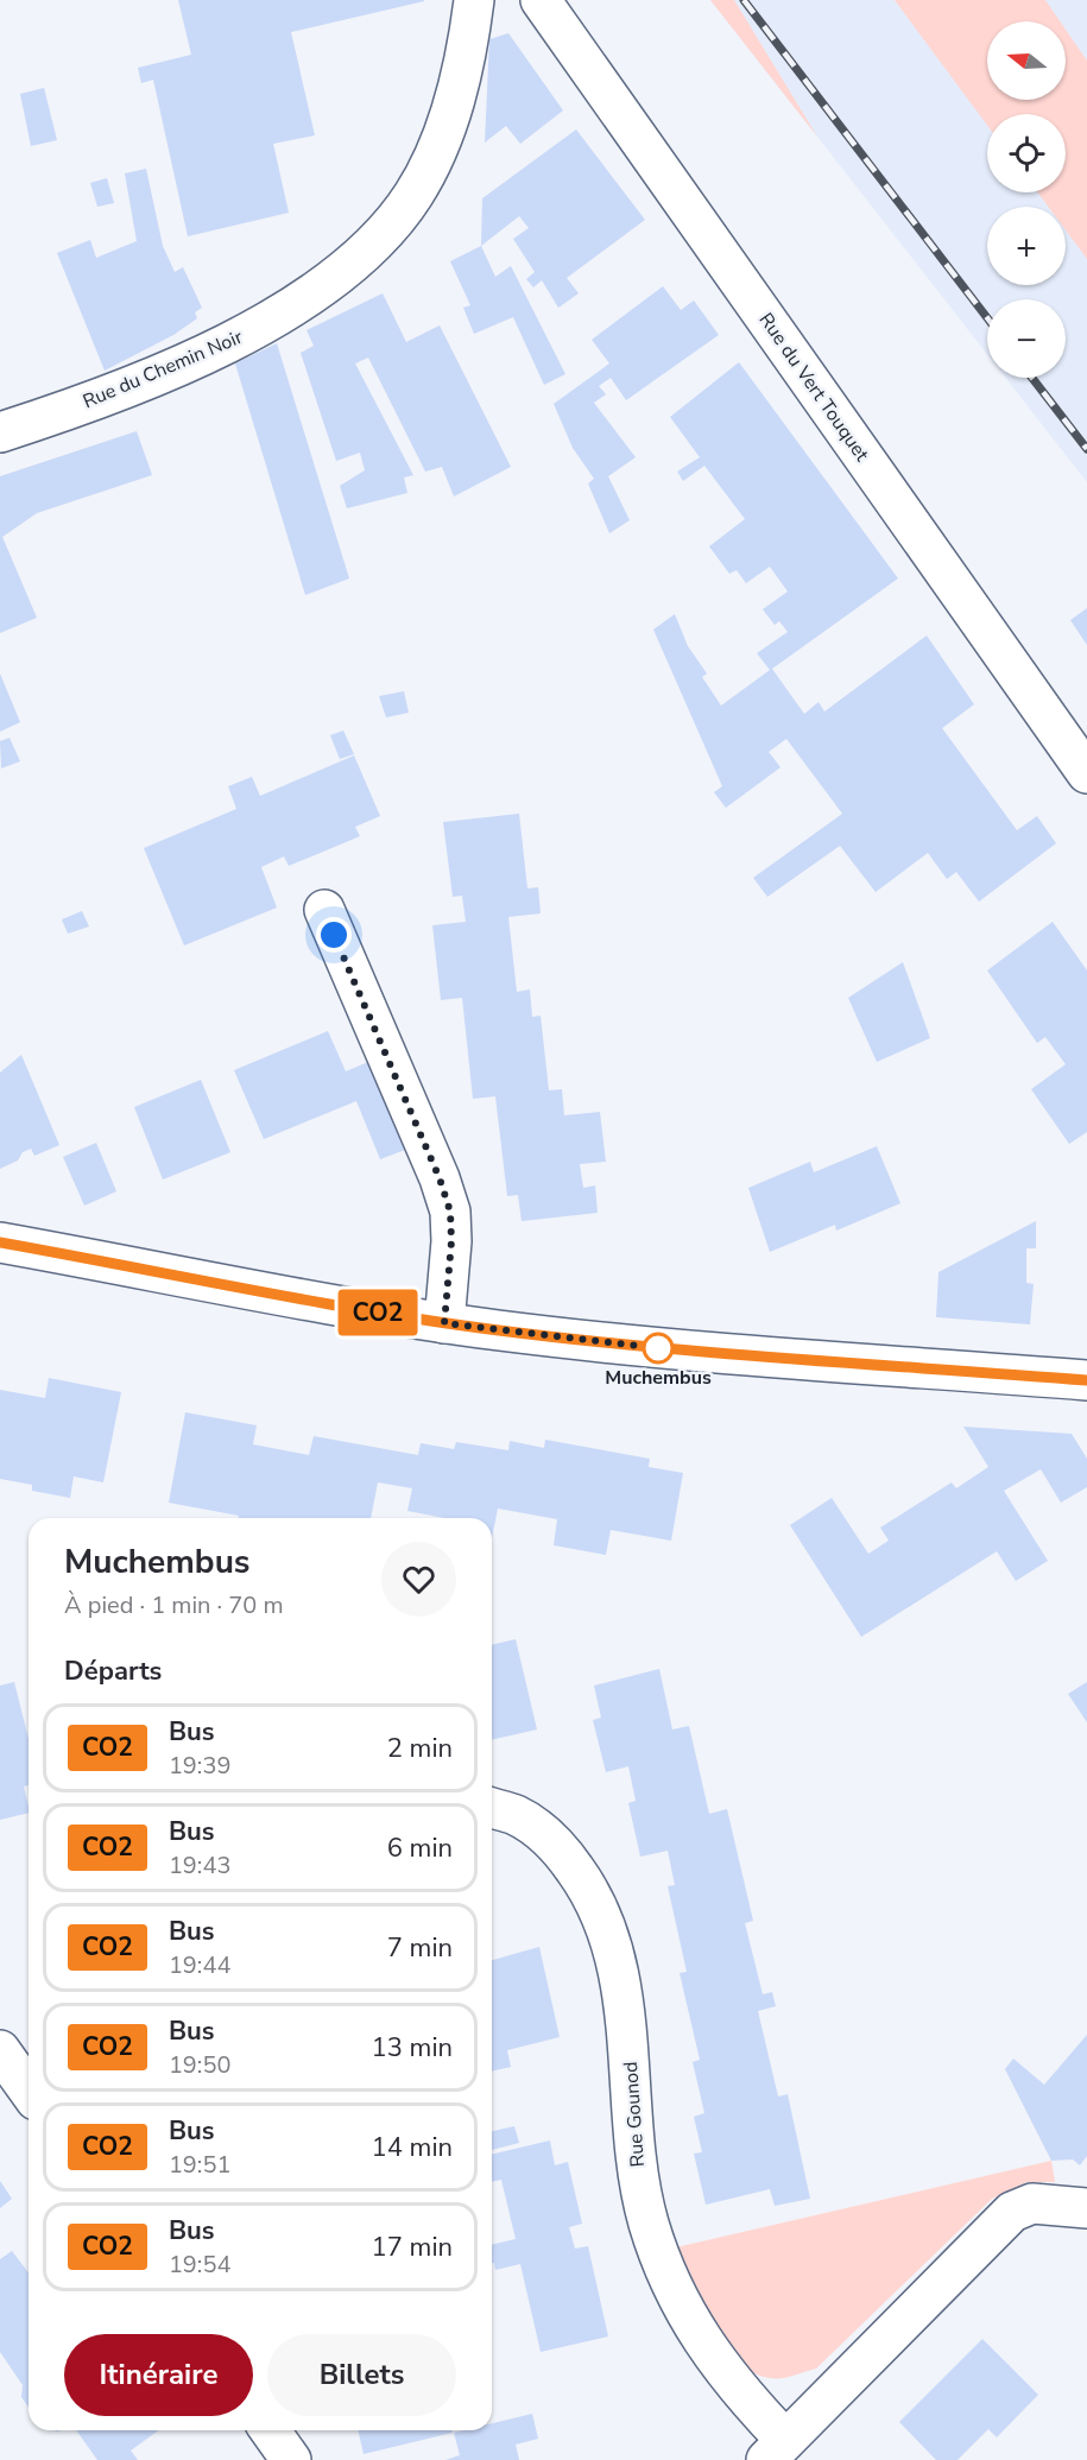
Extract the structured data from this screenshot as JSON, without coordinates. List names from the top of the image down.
{
  "streets": {
    "street": ["Rue du Chemin Noir", "Rue du Vert Touquet", "Rue Gounod"]
  },
  "places": ["Muchembus"],
  "lines": ["bus line CO2"],
  "north": "left",
  "page": {
    "on_map": "CO2",
    "map_buttons": ["+", "−"],
    "heading": [
      ["Muchembus", "À pied · 1 min · 70 m"],
      "Départs"
    ],
    "list": [
      {
        "mark": "CO2",
        "name": "Bus",
        "note": "19:39",
        "value": "2 min"
      },
      {
        "mark": "CO2",
        "name": "Bus",
        "note": "19:43",
        "value": "6 min"
      },
      {
        "mark": "CO2",
        "name": "Bus",
        "note": "19:44",
        "value": "7 min"
      },
      {
        "mark": "CO2",
        "name": "Bus",
        "note": "19:50",
        "value": "13 min"
      },
      {
        "mark": "CO2",
        "name": "Bus",
        "note": "19:51",
        "value": "14 min"
      },
      {
        "mark": "CO2",
        "name": "Bus",
        "note": "19:54",
        "value": "17 min"
      }
    ],
    "buttons": ["Itinéraire", "Billets"]
  }
}
